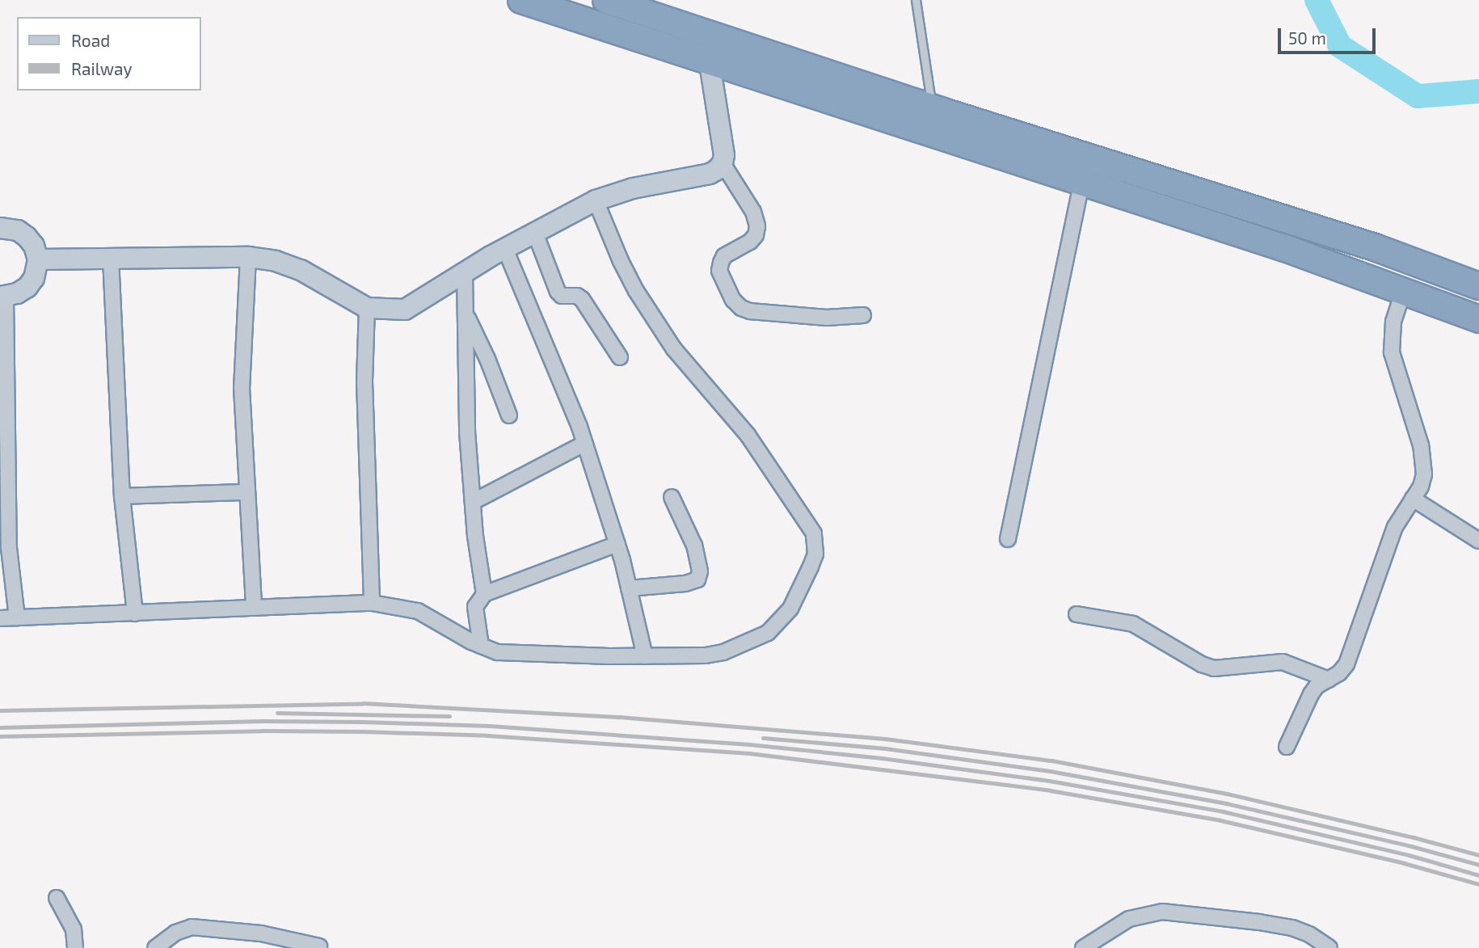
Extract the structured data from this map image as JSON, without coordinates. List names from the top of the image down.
{
  "legend": ["Road", "Railway"],
  "scale_bar": "50 m"
}
